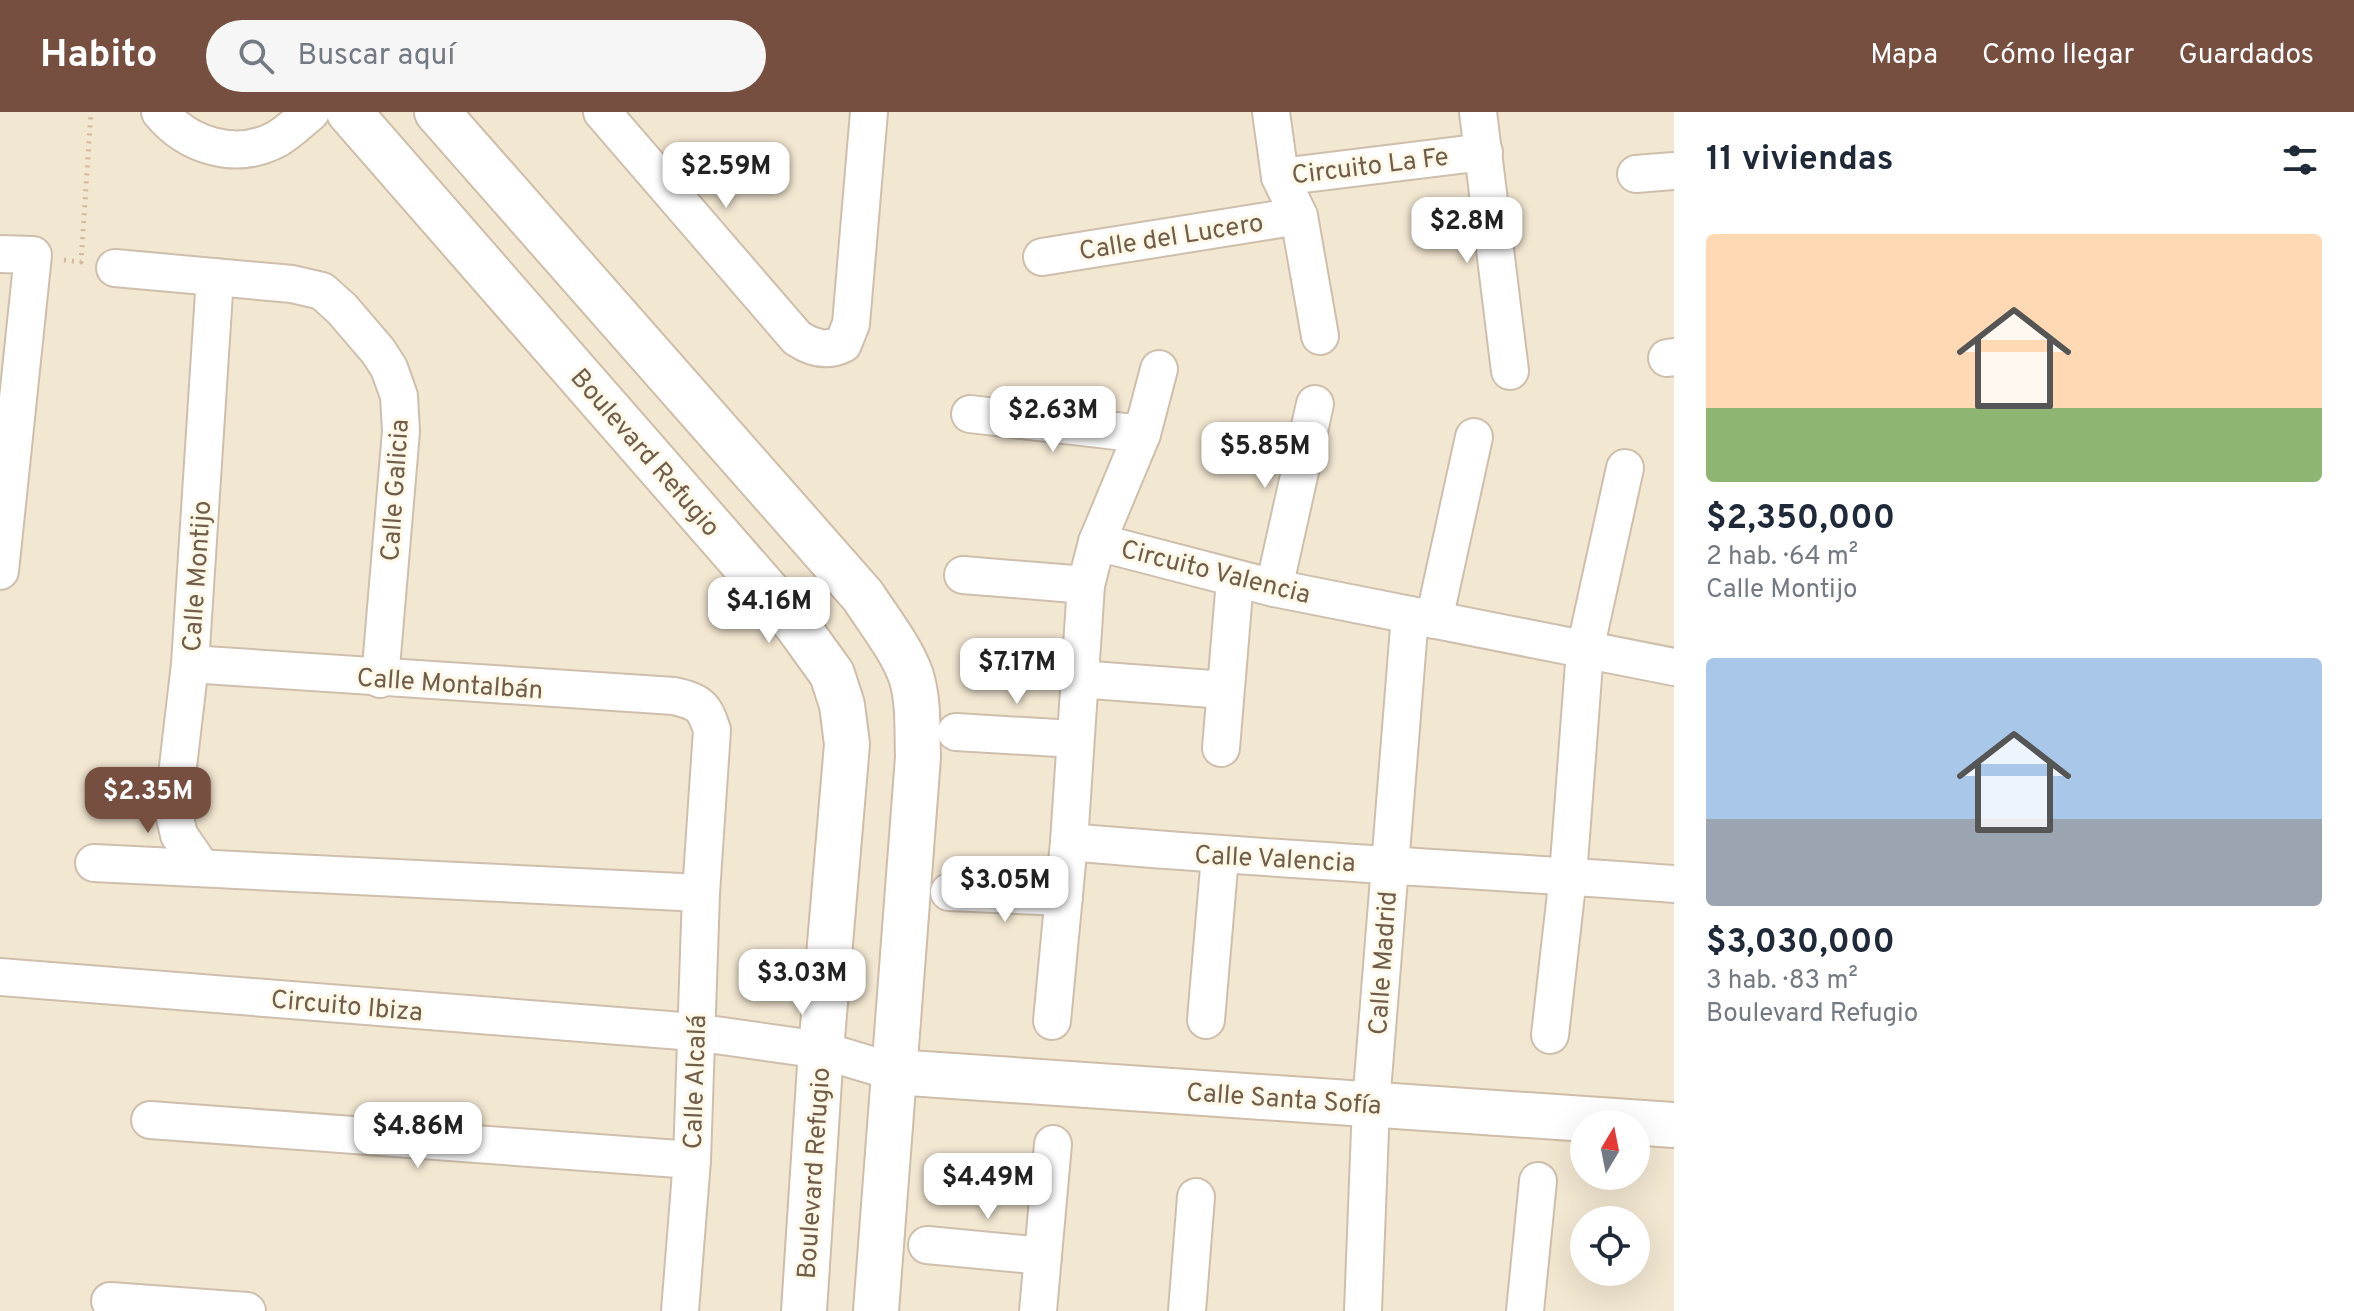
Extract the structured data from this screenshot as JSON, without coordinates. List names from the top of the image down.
{
  "streets": {
    "street": [
      "Circuito La Fe",
      "Calle del Lucero",
      "Boulevard Refugio",
      "Calle Galicia",
      "Circuito Valencia",
      "Calle Montijo",
      "Calle Montalbán",
      "Calle Valencia",
      "Calle Madrid",
      "Circuito Ibiza",
      "Calle Alcalá",
      "Calle Santa Sofía"
    ]
  },
  "crossings": [
    ["Boulevard Refugio", "Circuito Ibiza"],
    ["Calle Galicia", "Calle Montijo"],
    ["Calle Galicia", "Calle Montalbán"],
    ["Circuito Valencia", "Calle Valencia"],
    ["Circuito Valencia", "Calle Madrid"],
    ["Calle Montijo", "Calle Montalbán"],
    ["Calle Montalbán", "Calle Alcalá"],
    ["Calle Valencia", "Calle Madrid"],
    ["Calle Madrid", "Calle Santa Sofía"],
    ["Circuito Ibiza", "Calle Alcalá"],
    ["Circuito Ibiza", "Calle Santa Sofía"]
  ],
  "north": "top",
  "page": {
    "header": "Habito",
    "search": "Buscar aquí",
    "nav": ["Mapa", "Cómo llegar", "Guardados"],
    "heading": "11 viviendas",
    "price": [
      "$2.59M",
      "$2.8M",
      "$2.63M",
      "$5.85M",
      "$4.16M",
      "$7.17M",
      "$2.35M",
      "$3.05M",
      "$3.03M",
      "$4.86M",
      "$4.49M"
    ],
    "list": [
      {
        "name": "$2,350,000",
        "note": "2 hab. · 64 m² · Calle Montijo"
      },
      {
        "name": "$3,030,000",
        "note": "3 hab. · 83 m² · Boulevard Refugio"
      }
    ]
  }
}
